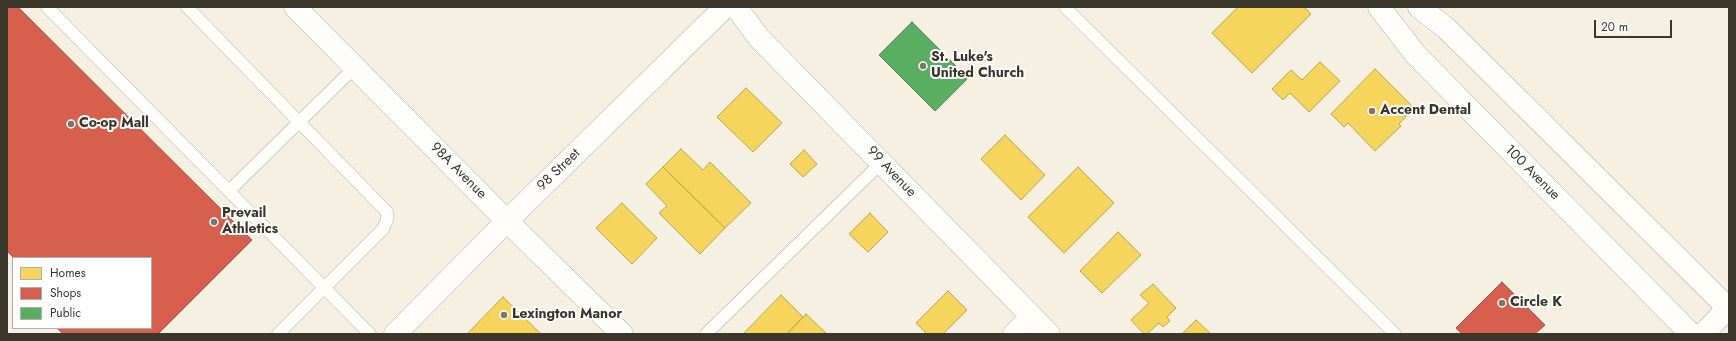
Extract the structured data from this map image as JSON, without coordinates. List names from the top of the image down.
{
  "streets": {
    "street": [
      "98 Street",
      "98A Avenue",
      "99 Avenue",
      "100 Avenue"
    ]
  },
  "crossings": [
    ["98 Street", "98A Avenue"]
  ],
  "places": [
    "St. Luke's United Church",
    "Accent Dental",
    "Co-op Mall",
    "Prevail Athletics",
    "Circle K",
    "Lexington Manor"
  ],
  "legend": ["Homes", "Shops", "Public"],
  "scale_bar": "20 m"
}
